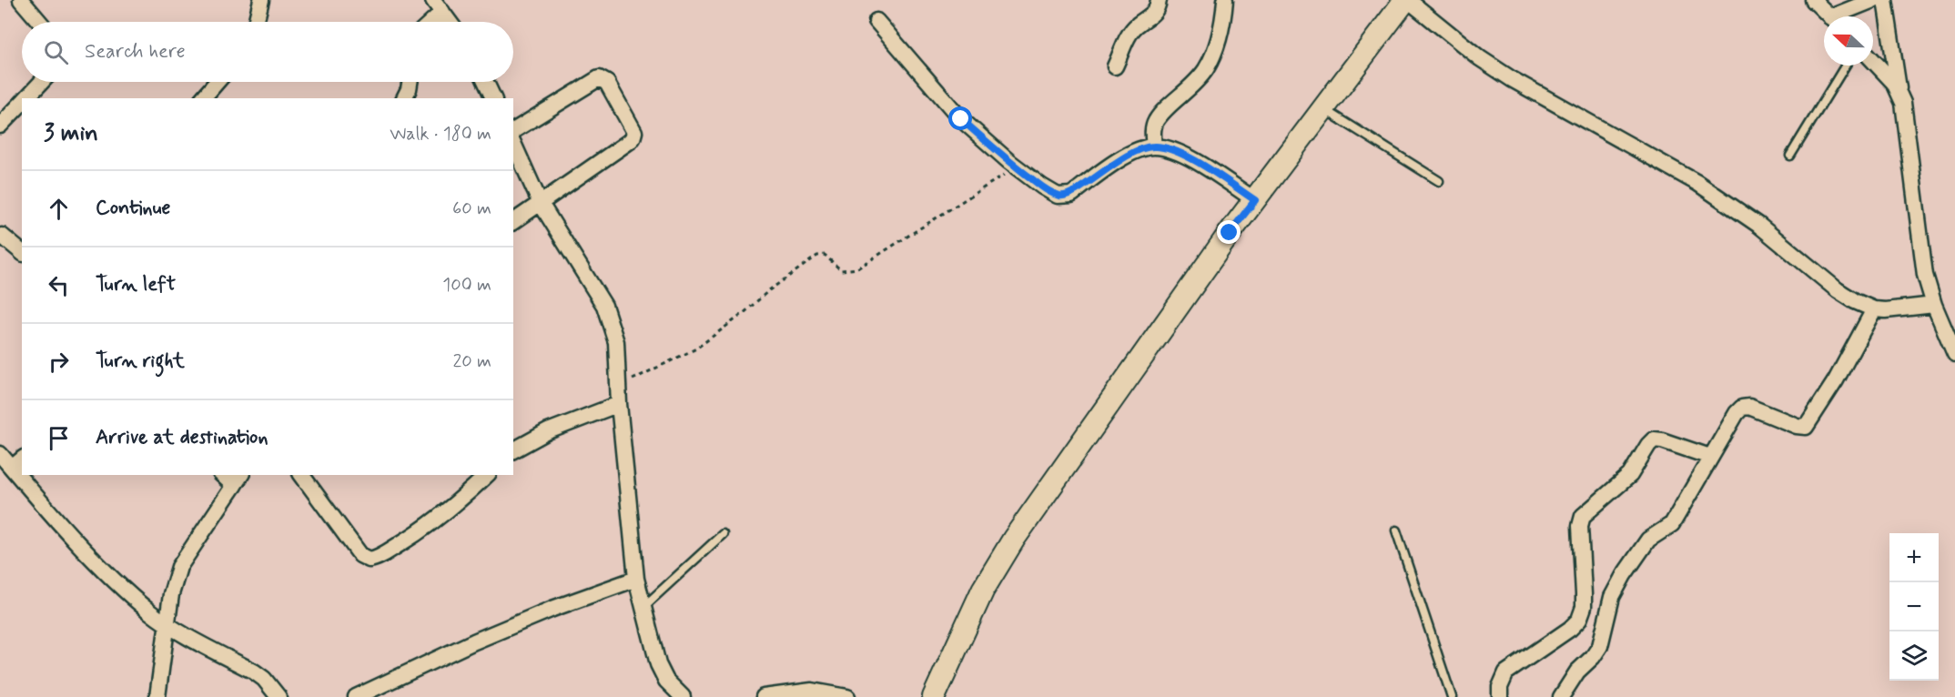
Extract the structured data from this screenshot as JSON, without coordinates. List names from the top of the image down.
{
  "north": "left",
  "page": {
    "search": "Search here",
    "heading": ["3 min", "Walk · 180 m"],
    "list": [
      ["Continue", "60 m"],
      ["Turn left", "100 m"],
      ["Turn right", "20 m"],
      "Arrive at destination"
    ],
    "map_buttons": ["+", "−"]
  }
}
